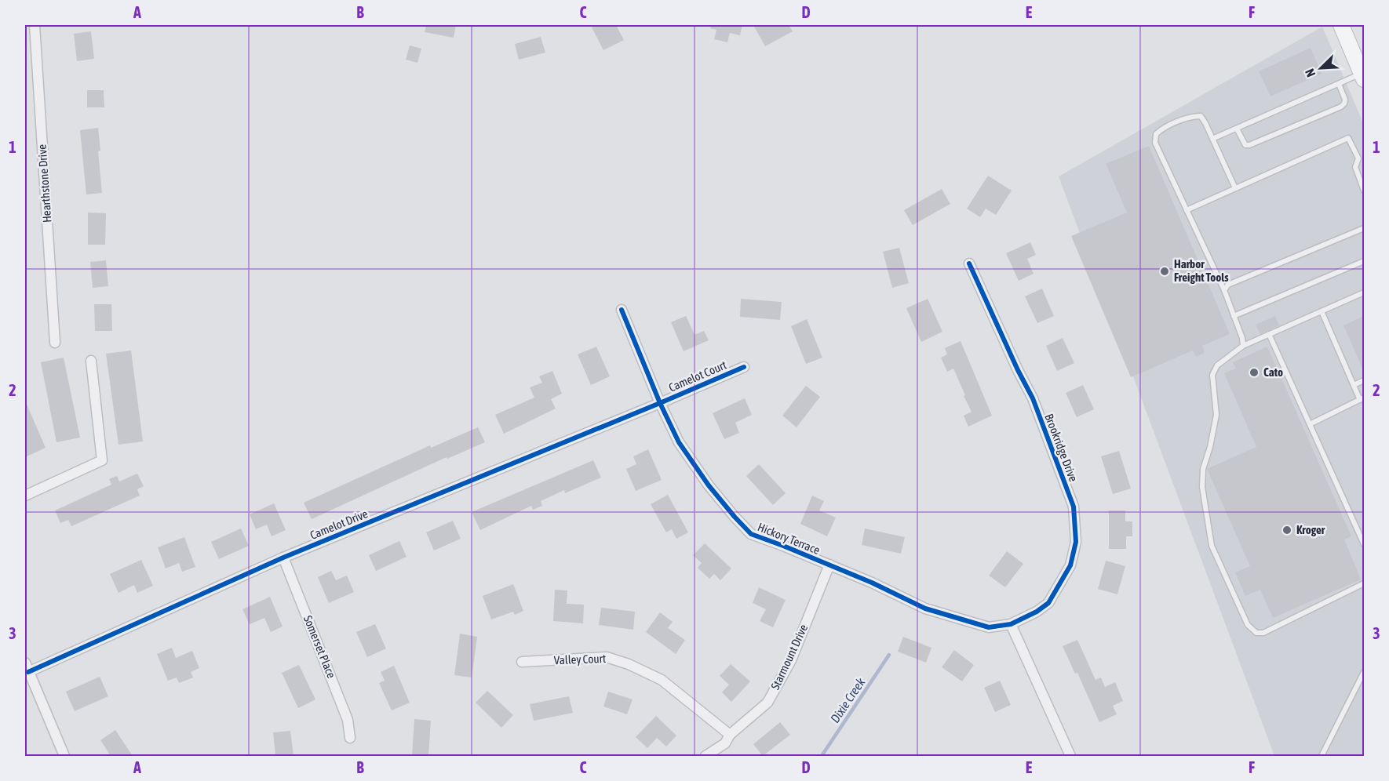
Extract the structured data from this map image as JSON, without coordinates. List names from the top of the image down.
{
  "streets": {
    "street": [
      "Hearthstone Drive",
      "Camelot Court",
      "Brookridge Drive",
      "Camelot Drive",
      "Hickory Terrace",
      "Somerset Place",
      "Starmount Drive",
      "Valley Court"
    ]
  },
  "crossings": [
    ["Camelot Court", "Camelot Drive"],
    ["Camelot Court", "Hickory Terrace"],
    ["Brookridge Drive", "Hickory Terrace"],
    ["Camelot Drive", "Hickory Terrace"],
    ["Camelot Drive", "Somerset Place"],
    ["Hickory Terrace", "Starmount Drive"],
    ["Starmount Drive", "Valley Court"]
  ],
  "water": ["Dixie Creek"],
  "places": ["Harbor Freight Tools", "Cato", "Kroger"],
  "north": "bottom left",
  "grid": {
    "columns": [
      "A",
      "B",
      "C",
      "D",
      "E",
      "F"
    ],
    "rows": ["1", "2", "3"]
  }
}
